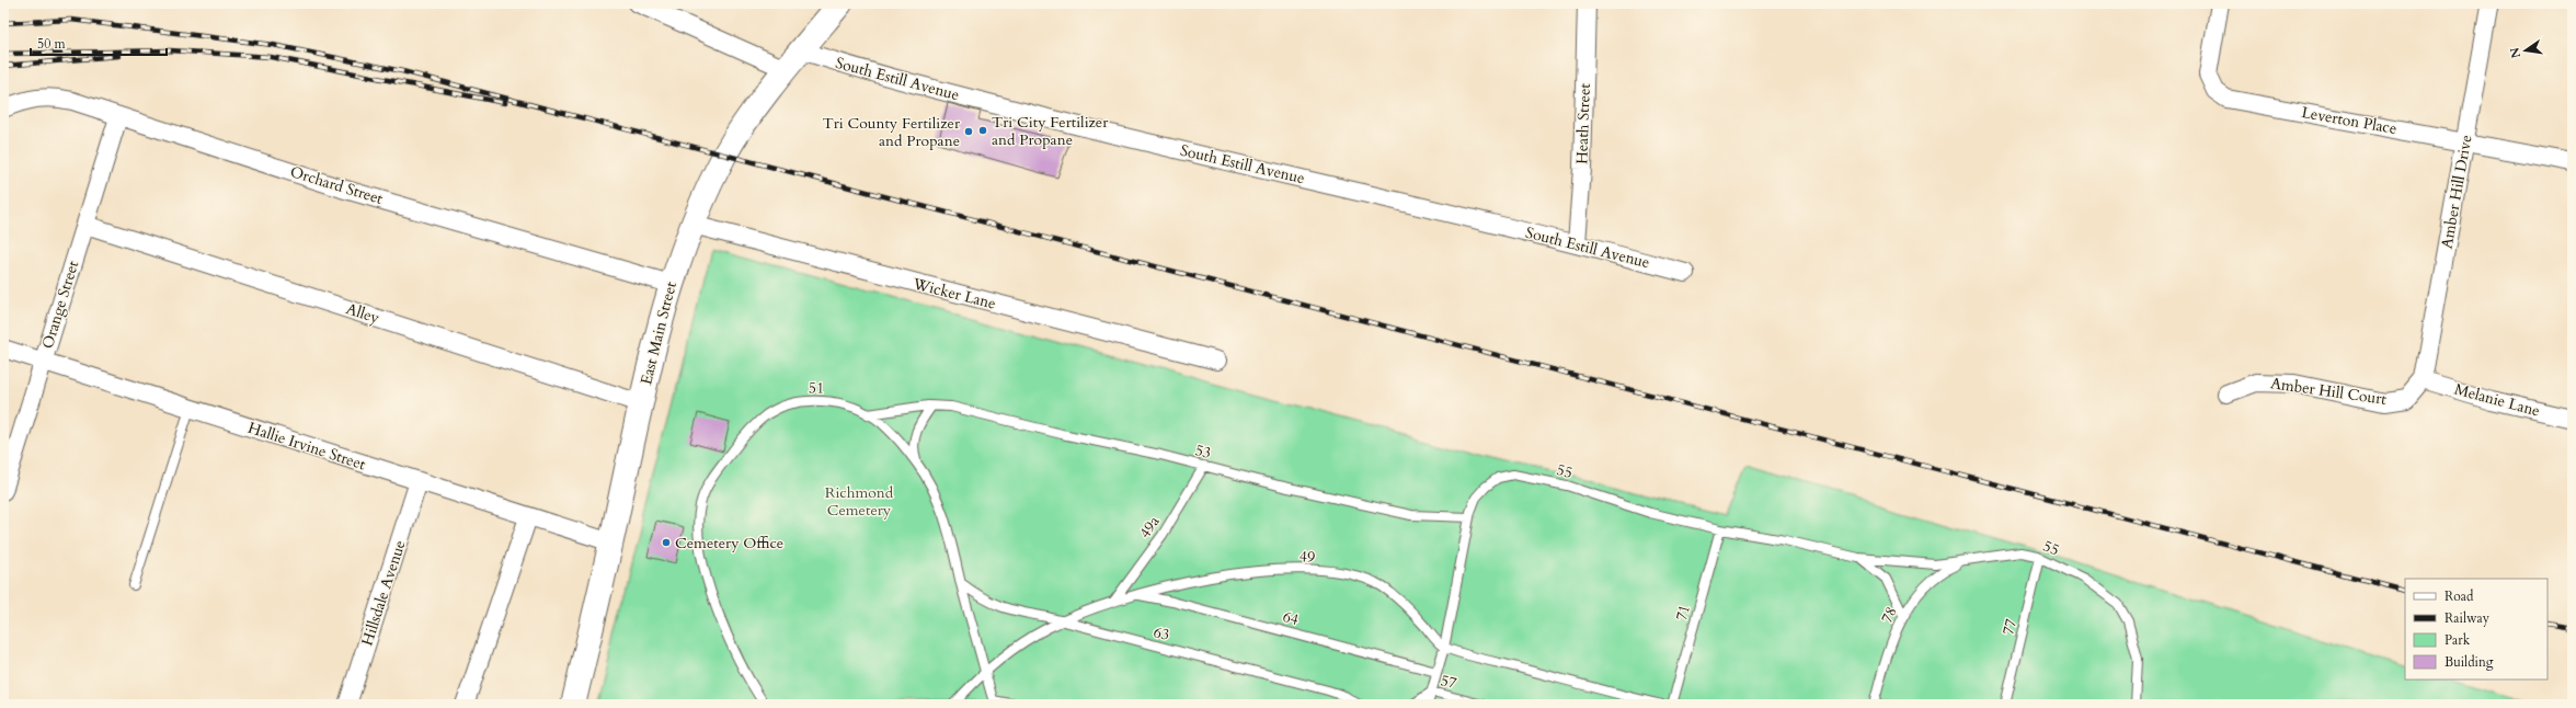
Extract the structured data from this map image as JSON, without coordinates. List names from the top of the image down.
{
  "streets": {
    "main road": ["East Main Street"],
    "street": [
      "South Estill Avenue",
      "Leverton Place",
      "Heath Street",
      "Orchard Street",
      "Amber Hill Drive",
      "Wicker Lane",
      "Orange Street",
      "Alley",
      "Amber Hill Court",
      "Melanie Lane",
      "Hallie Irvine Street",
      "Hillsdale Avenue"
    ],
    "lane": [
      "51",
      "53",
      "55",
      "49a",
      "49",
      "71",
      "78",
      "64",
      "77",
      "63",
      "57"
    ]
  },
  "crossings": [
    ["South Estill Avenue", "Heath Street"],
    ["South Estill Avenue", "East Main Street"],
    ["Leverton Place", "Amber Hill Drive"],
    ["Orchard Street", "Orange Street"],
    ["Orchard Street", "East Main Street"],
    ["Amber Hill Drive", "Amber Hill Court"],
    ["Amber Hill Drive", "Melanie Lane"],
    ["Wicker Lane", "East Main Street"],
    ["Orange Street", "Alley"],
    ["Orange Street", "Hallie Irvine Street"],
    ["Alley", "East Main Street"],
    ["East Main Street", "Hallie Irvine Street"],
    ["51", "53"],
    ["51", "49"],
    ["51", "63"],
    ["Amber Hill Court", "Melanie Lane"],
    ["Hallie Irvine Street", "Hillsdale Avenue"],
    ["53", "55"],
    ["53", "49a"],
    ["55", "49"],
    ["55", "71"],
    ["55", "78"],
    ["55", "64"],
    ["55", "77"],
    ["55", "57"],
    ["49a", "49"],
    ["49", "64"],
    ["49", "63"]
  ],
  "parks": ["Richmond Cemetery"],
  "places": ["Tri City Fertilizer and Propane", "Tri County Fertilizer and Propane", "Cemetery Office"],
  "legend": [
    "Road",
    "Railway",
    "Park",
    "Building"
  ],
  "scale_bar": "50 m",
  "north": "left"
}
